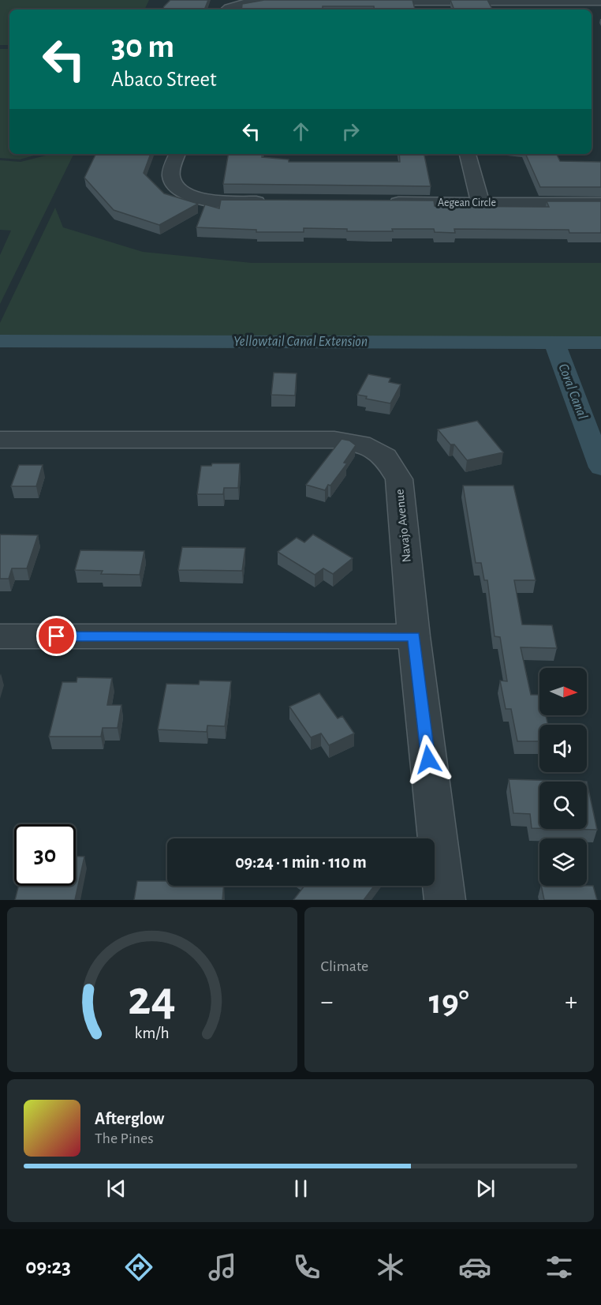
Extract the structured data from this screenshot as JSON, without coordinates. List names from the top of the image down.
{
  "streets": {
    "street": ["Aegean Circle", "Navajo Avenue"]
  },
  "water": ["Yellowtail Canal Extension", "Coral Canal"],
  "north": "right",
  "page": {
    "turn": ["30 m", "Abaco Street"],
    "limit": "30",
    "trip": "09:24 · 1 min · 110 m",
    "tile": "Climate",
    "heat": ["−", "19°", "+"],
    "song": ["Afterglow", "The Pines"],
    "tabs": "09:23",
    "gauge": ["24", "km/h"]
  }
}
